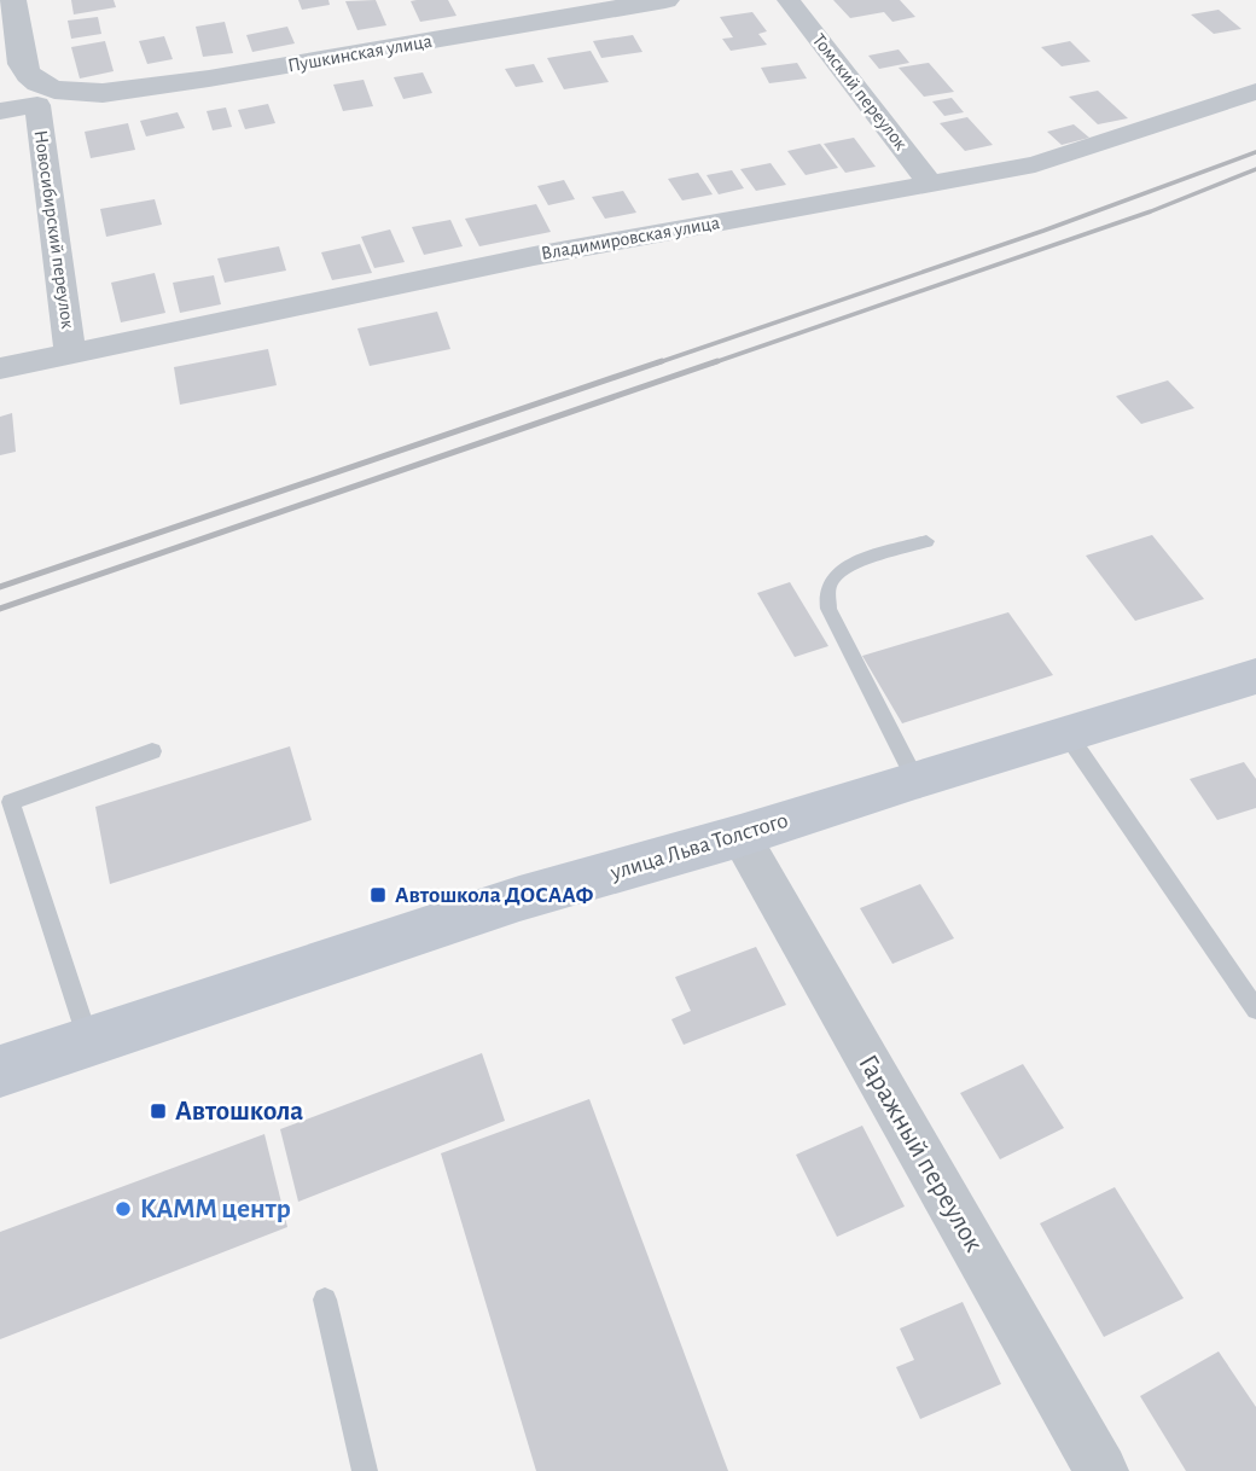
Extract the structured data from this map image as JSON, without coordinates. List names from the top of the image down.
{
  "streets": {
    "main road": ["улица Льва Толстого"],
    "street": [
      "Пушкинская улица",
      "Томский переулок",
      "Новосибирский переулок",
      "Владимировская улица",
      "Гаражный переулок"
    ]
  },
  "crossings": [
    ["Пушкинская улица", "Новосибирский переулок"],
    ["Томский переулок", "Владимировская улица"],
    ["Новосибирский переулок", "Владимировская улица"],
    ["улица Льва Толстого", "Гаражный переулок"]
  ],
  "places": {
    "transit": ["Автошкола ДОСААФ", "Автошкола"],
    "other": ["KAMM центр"]
  }
}
